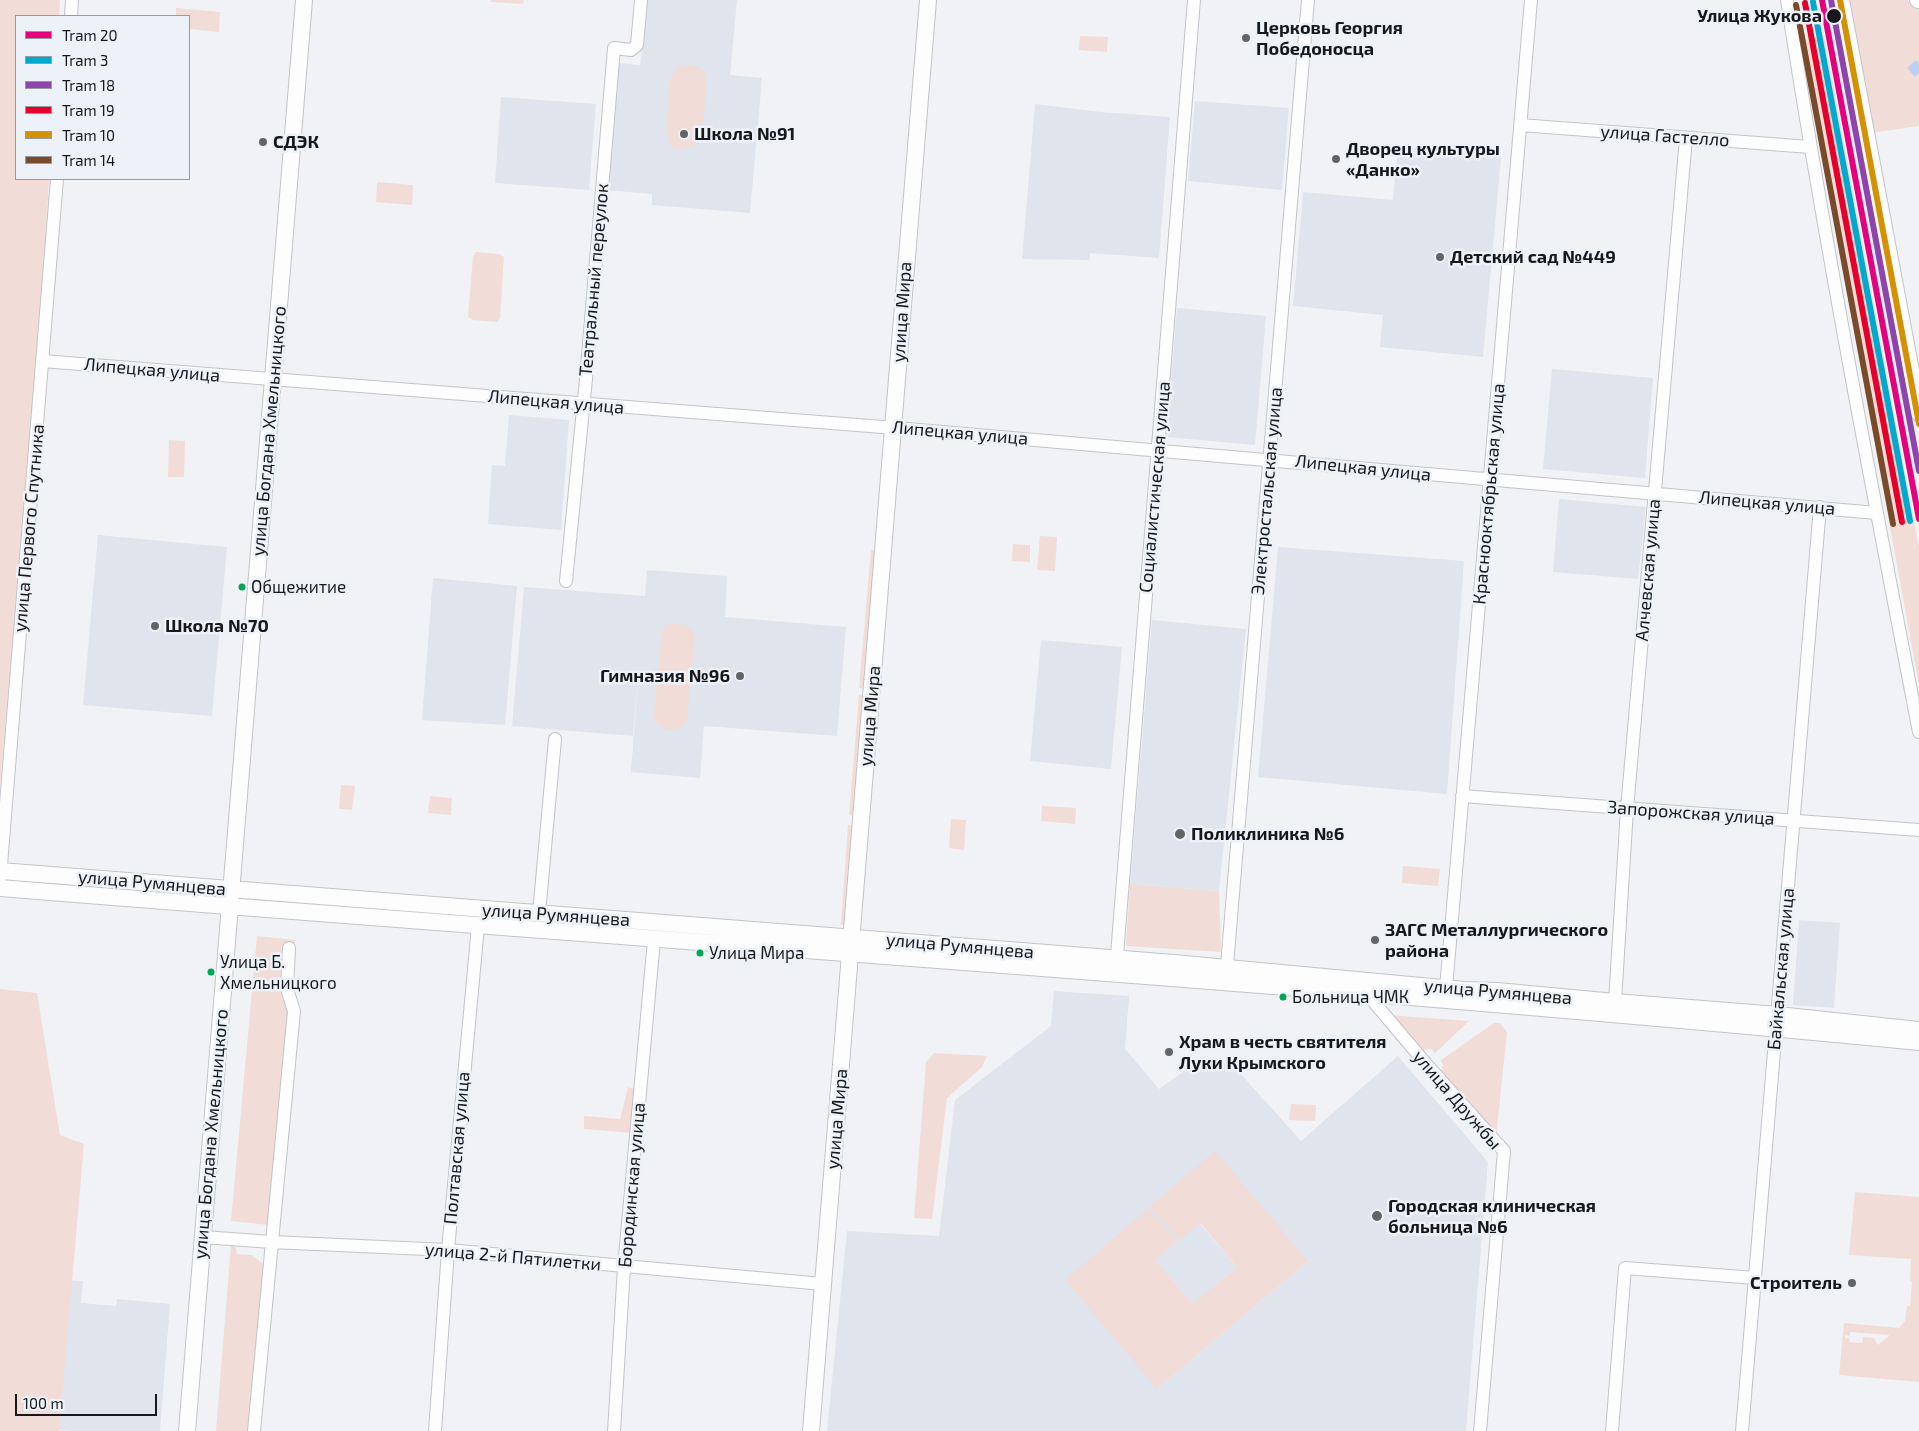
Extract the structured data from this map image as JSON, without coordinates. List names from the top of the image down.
{
  "streets": {
    "main road": ["улица Мира", "улица Богдана Хмельницкого", "улица Румянцева"],
    "street": [
      "улица Гастелло",
      "Театральный переулок",
      "Липецкая улица",
      "Социалистическая улица",
      "Электростальская улица",
      "Краснооктябрьская улица",
      "улица Первого Спутника",
      "Алчевская улица",
      "Запорожская улица",
      "Байкальская улица",
      "улица Дружбы",
      "Полтавская улица",
      "Бородинская улица",
      "улица 2-й Пятилетки"
    ]
  },
  "crossings": [
    ["улица Гастелло", "Краснооктябрьская улица"],
    ["улица Гастелло", "Алчевская улица"],
    ["Театральный переулок", "Липецкая улица"],
    ["улица Мира", "Липецкая улица"],
    ["улица Мира", "улица Румянцева"],
    ["улица Мира", "улица 2-й Пятилетки"],
    ["Липецкая улица", "улица Богдана Хмельницкого"],
    ["Липецкая улица", "Социалистическая улица"],
    ["Липецкая улица", "Электростальская улица"],
    ["Липецкая улица", "Краснооктябрьская улица"],
    ["Липецкая улица", "улица Первого Спутника"],
    ["Липецкая улица", "Алчевская улица"],
    ["Липецкая улица", "Байкальская улица"],
    ["улица Богдана Хмельницкого", "улица Румянцева"],
    ["улица Богдана Хмельницкого", "улица 2-й Пятилетки"],
    ["Социалистическая улица", "улица Румянцева"],
    ["Электростальская улица", "улица Румянцева"],
    ["Краснооктябрьская улица", "Запорожская улица"],
    ["Краснооктябрьская улица", "улица Румянцева"],
    ["улица Первого Спутника", "улица Румянцева"],
    ["Алчевская улица", "Запорожская улица"],
    ["Алчевская улица", "улица Румянцева"],
    ["Запорожская улица", "Байкальская улица"],
    ["улица Румянцева", "Байкальская улица"],
    ["улица Румянцева", "улица Дружбы"],
    ["улица Румянцева", "Полтавская улица"],
    ["улица Румянцева", "Бородинская улица"],
    ["Полтавская улица", "улица 2-й Пятилетки"],
    ["Бородинская улица", "улица 2-й Пятилетки"]
  ],
  "places": [
    "Улица Жукова",
    "Церковь Георгия Победоносца",
    "Школа №91",
    "СДЭК",
    "Дворец культуры «Данко»",
    "Детский сад №449",
    "Общежитие",
    "Школа №70",
    "Гимназия №96",
    "Поликлиника №6",
    "ЗАГС Металлургического района",
    "Улица Мира",
    "Улица Б. Хмельницкого",
    "Больница ЧМК",
    "Храм в честь святителя Луки Крымского",
    "Городская клиническая больница №6",
    "Строитель"
  ],
  "lines": [
    "tram line 20",
    "tram line 18",
    "tram line 10",
    "tram line 3",
    "tram line 19",
    "tram line 14"
  ],
  "legend": [
    "Tram 20",
    "Tram 3",
    "Tram 18",
    "Tram 19",
    "Tram 10",
    "Tram 14"
  ],
  "scale_bar": "100 m"
}
